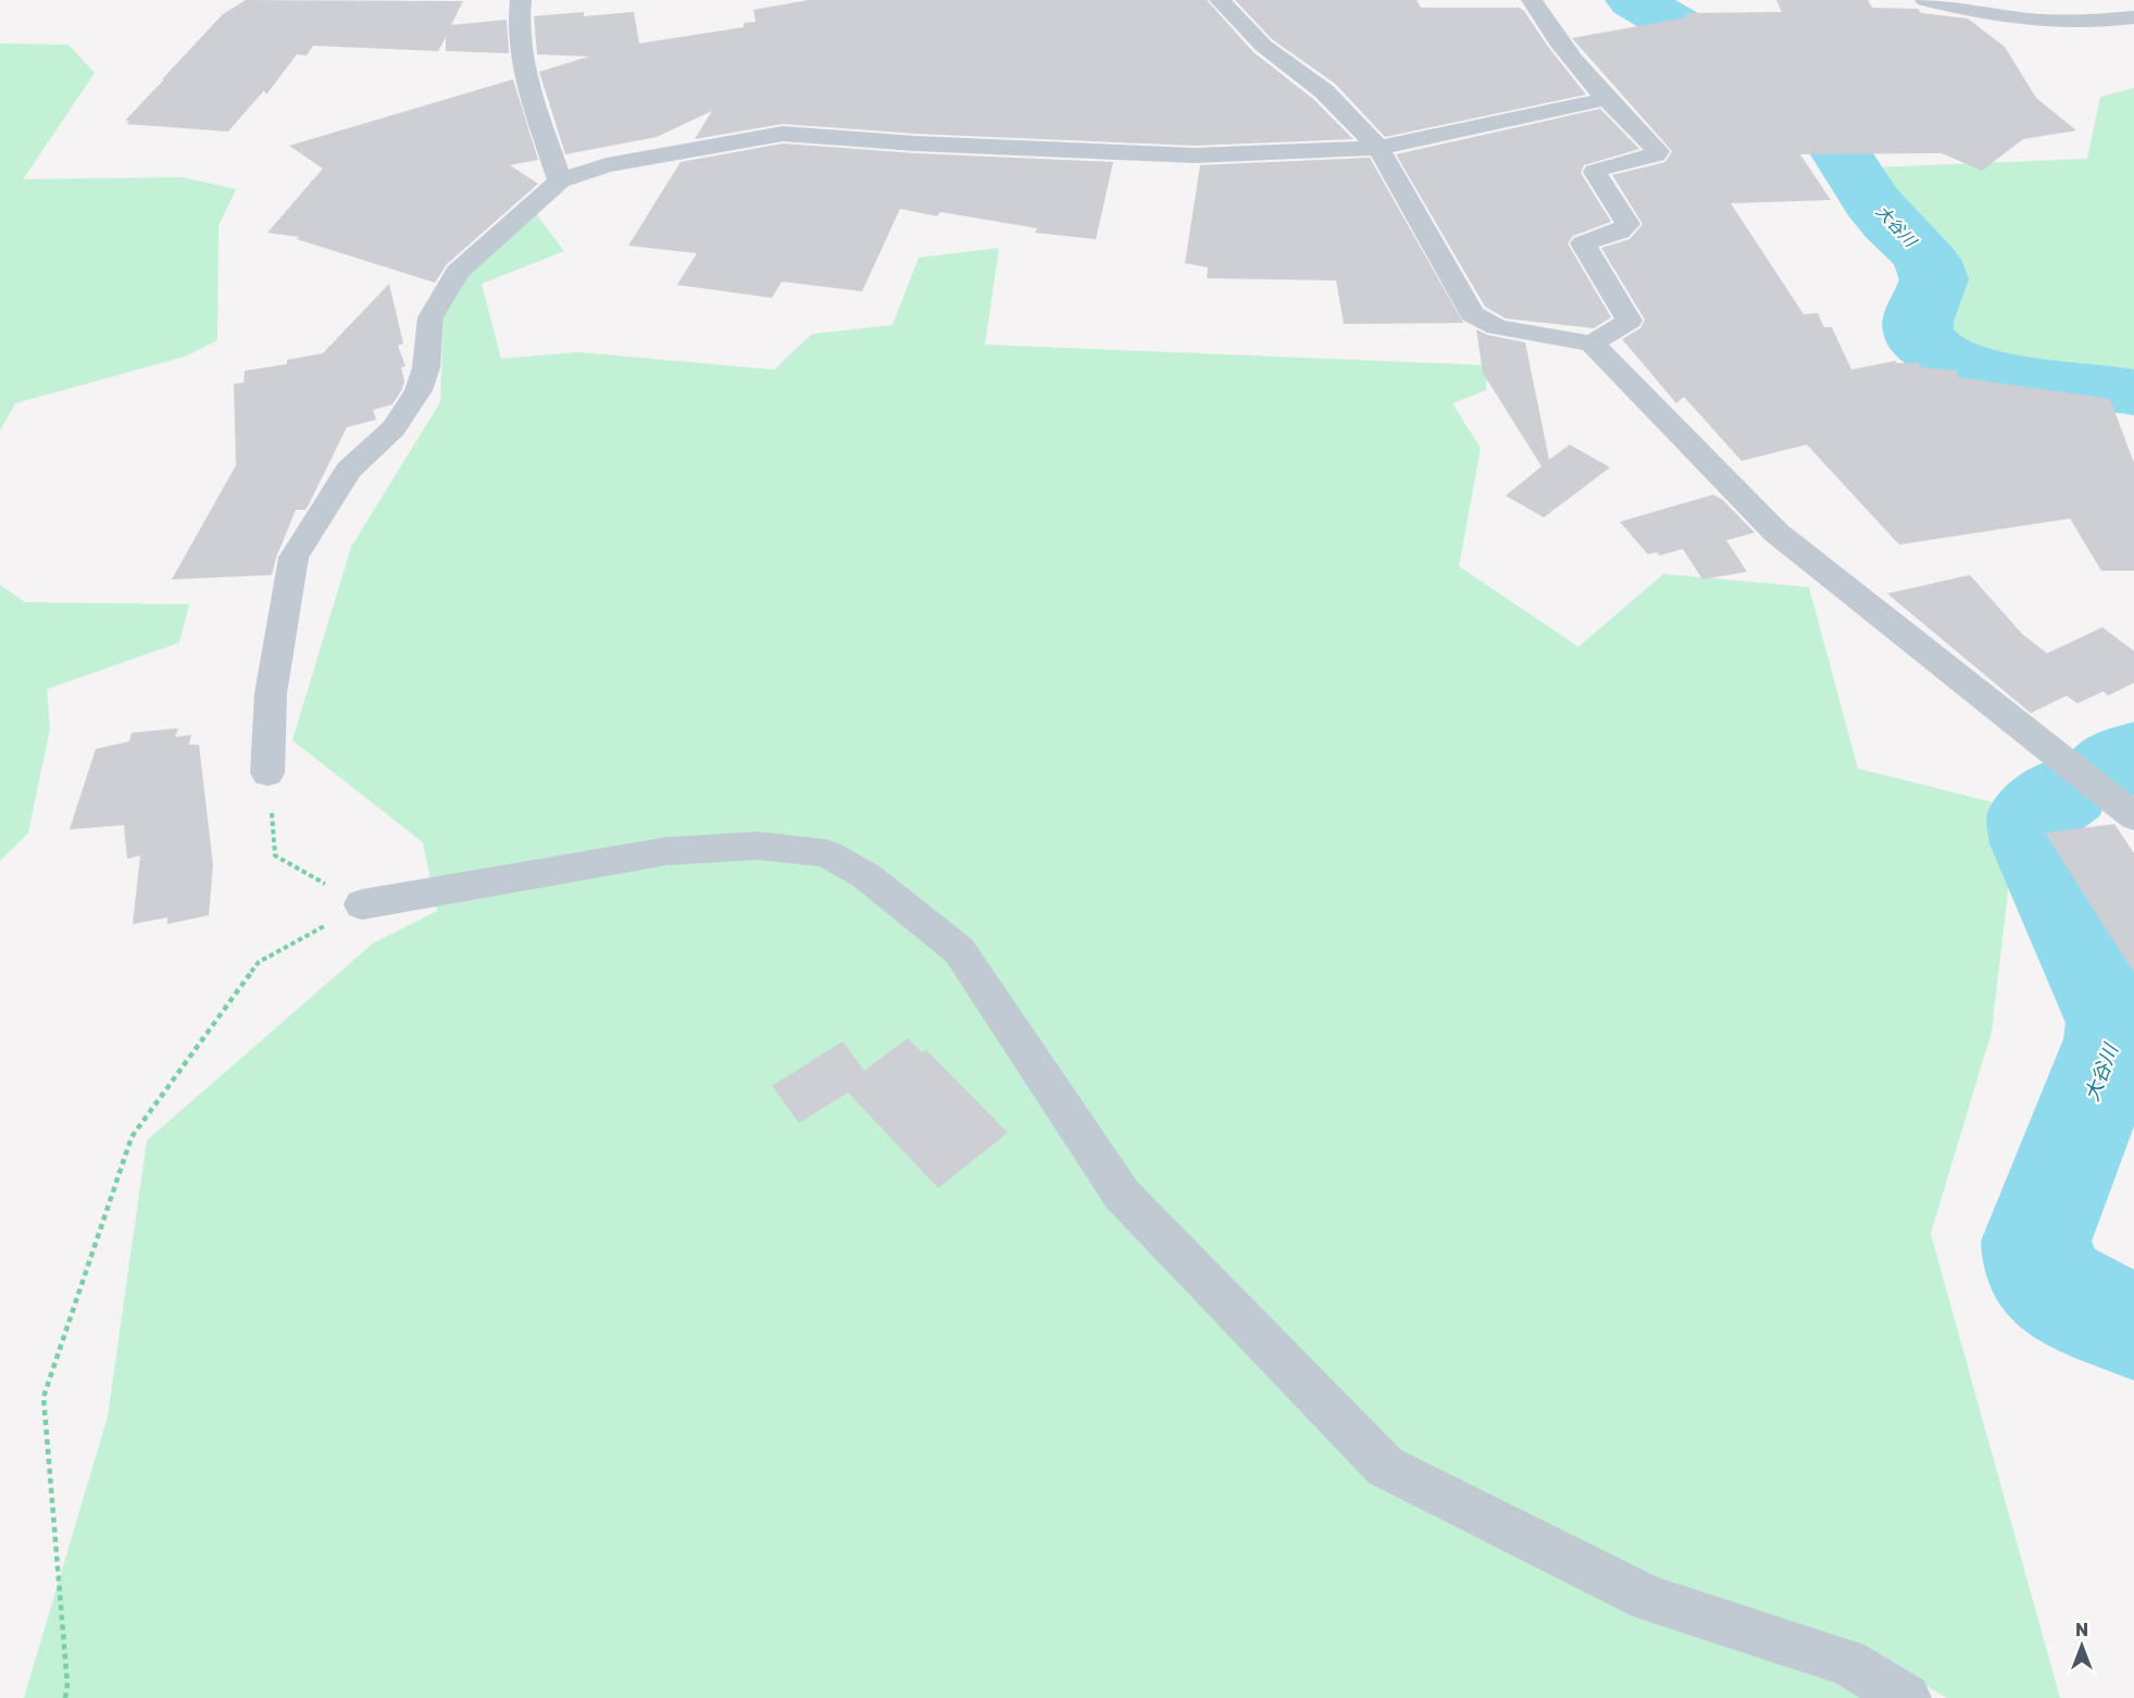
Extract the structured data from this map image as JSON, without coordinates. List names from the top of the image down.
{
  "water": ["大谷川"],
  "north": "top"
}
